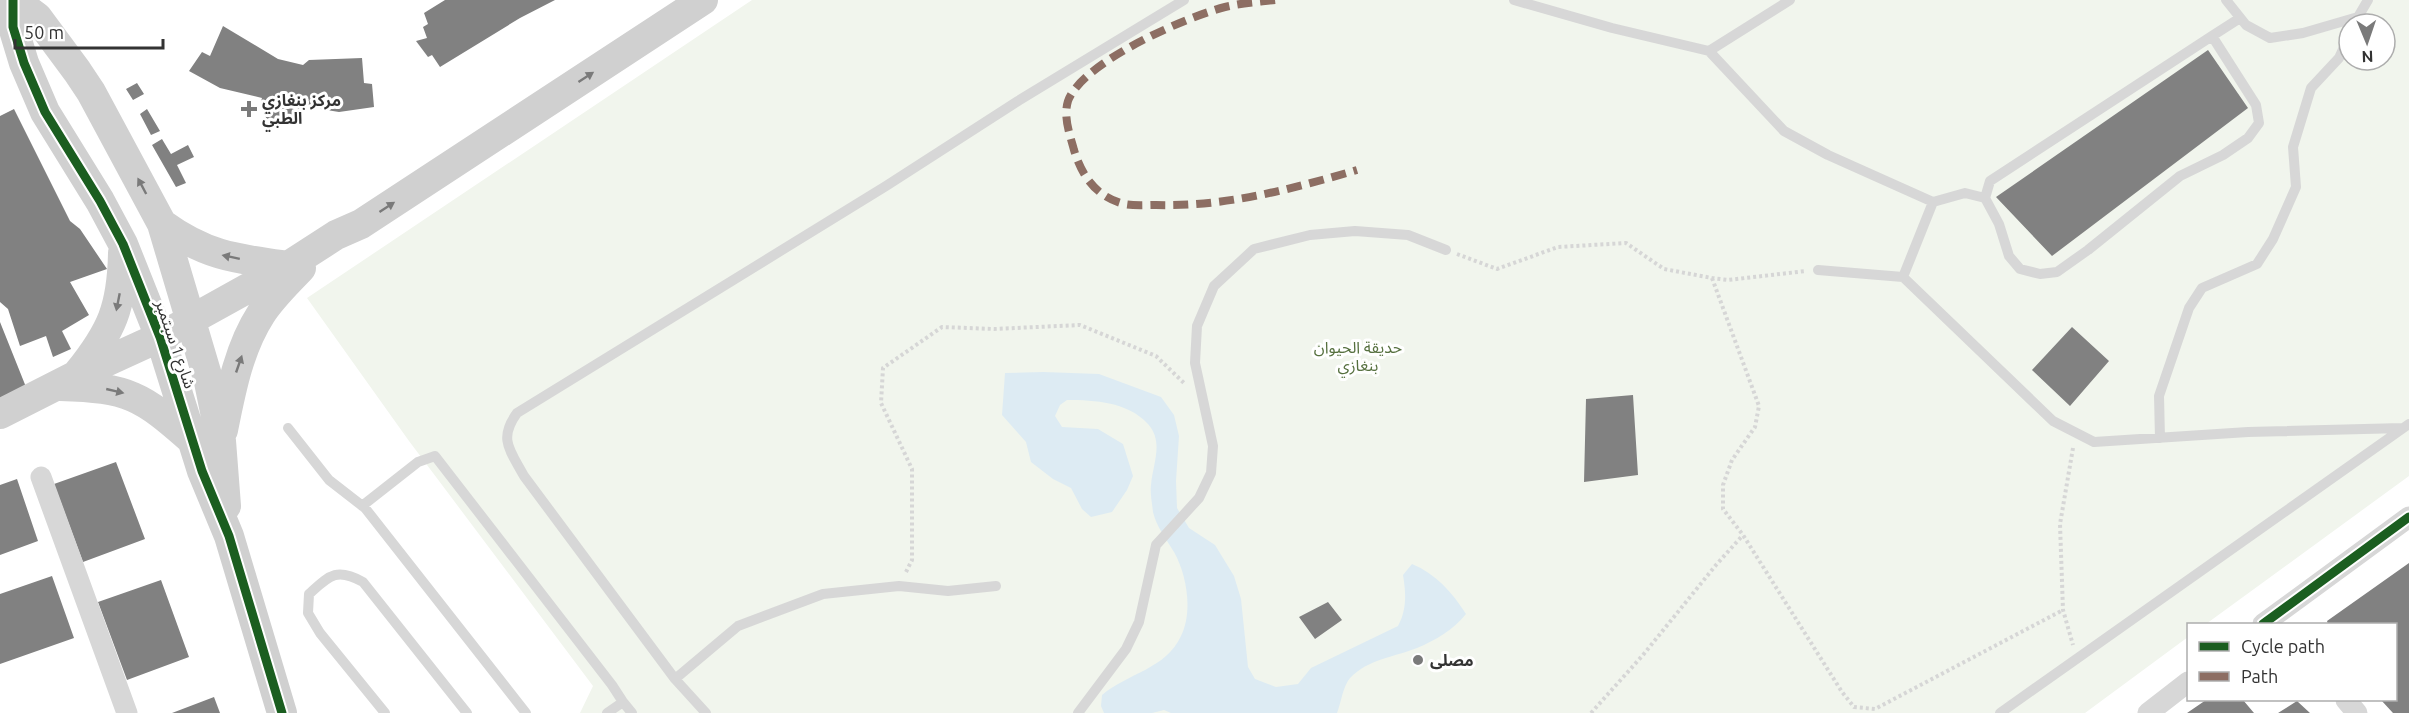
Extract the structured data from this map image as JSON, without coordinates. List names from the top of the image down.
{
  "streets": {
    "main road": ["شارع 1 سبتمبر"]
  },
  "parks": ["حديقة الحيوان بنغازي"],
  "places": {
    "health": ["مركز بنغازي الطبي"],
    "other": ["مصلى"]
  },
  "legend": ["Cycle path", "Path"],
  "scale_bar": "50 m",
  "north": "bottom"
}
